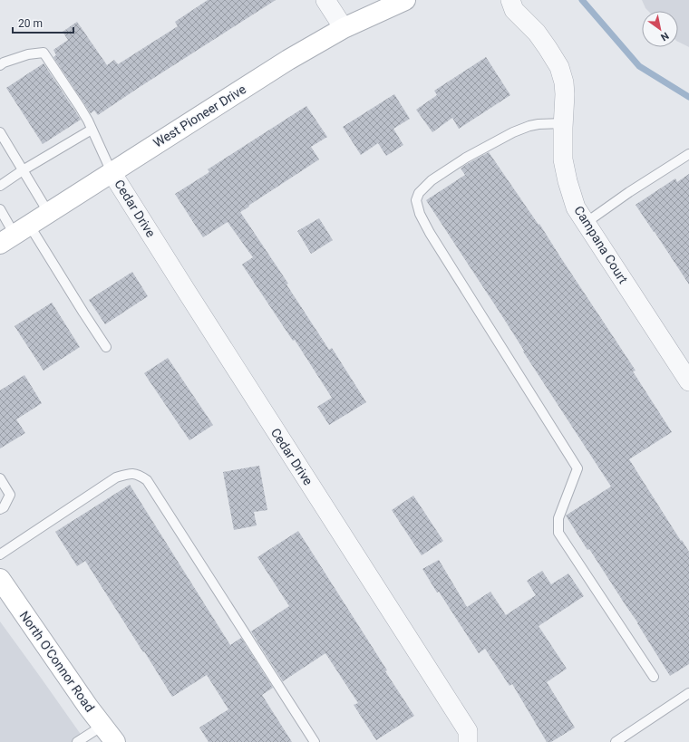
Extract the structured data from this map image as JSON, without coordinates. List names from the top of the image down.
{
  "streets": {
    "main road": ["West Pioneer Drive", "North O'Connor Road"],
    "street": ["Cedar Drive", "Campana Court"]
  },
  "crossings": [
    ["West Pioneer Drive", "Cedar Drive"]
  ],
  "scale_bar": "20 m",
  "north": "bottom right"
}
